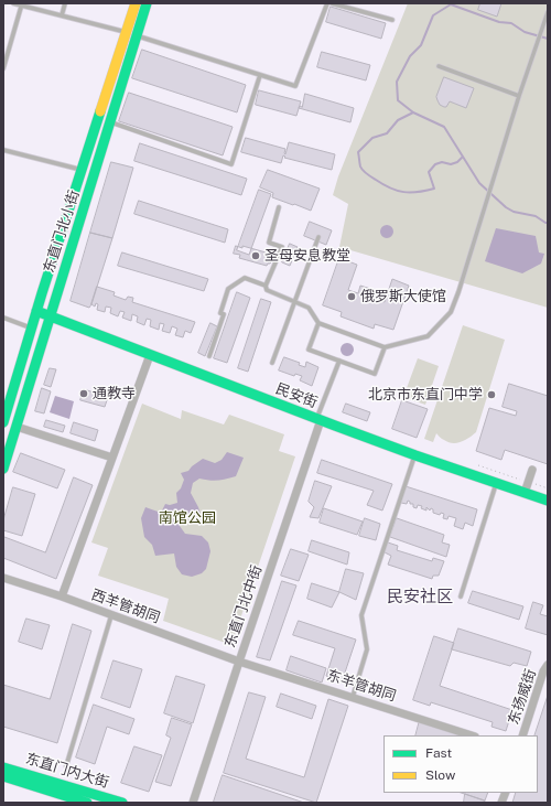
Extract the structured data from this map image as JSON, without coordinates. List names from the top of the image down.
{
  "streets": {
    "main road": ["东直门北小街", "民安街", "东直门内大街"],
    "street": [
      "西羊管胡同",
      "东直门北中街",
      "东羊管胡同",
      "东扬威街"
    ]
  },
  "crossings": [
    ["东直门北小街", "民安街"],
    ["民安街", "东直门北中街"],
    ["西羊管胡同", "东直门北中街"],
    ["西羊管胡同", "东羊管胡同"],
    ["东直门北中街", "东羊管胡同"]
  ],
  "districts": ["民安社区"],
  "parks": ["南馆公园"],
  "places": [
    "圣母安息教堂",
    "俄罗斯大使馆",
    "通教寺",
    "北京市东直门中学"
  ],
  "legend": ["Fast", "Slow"]
}
